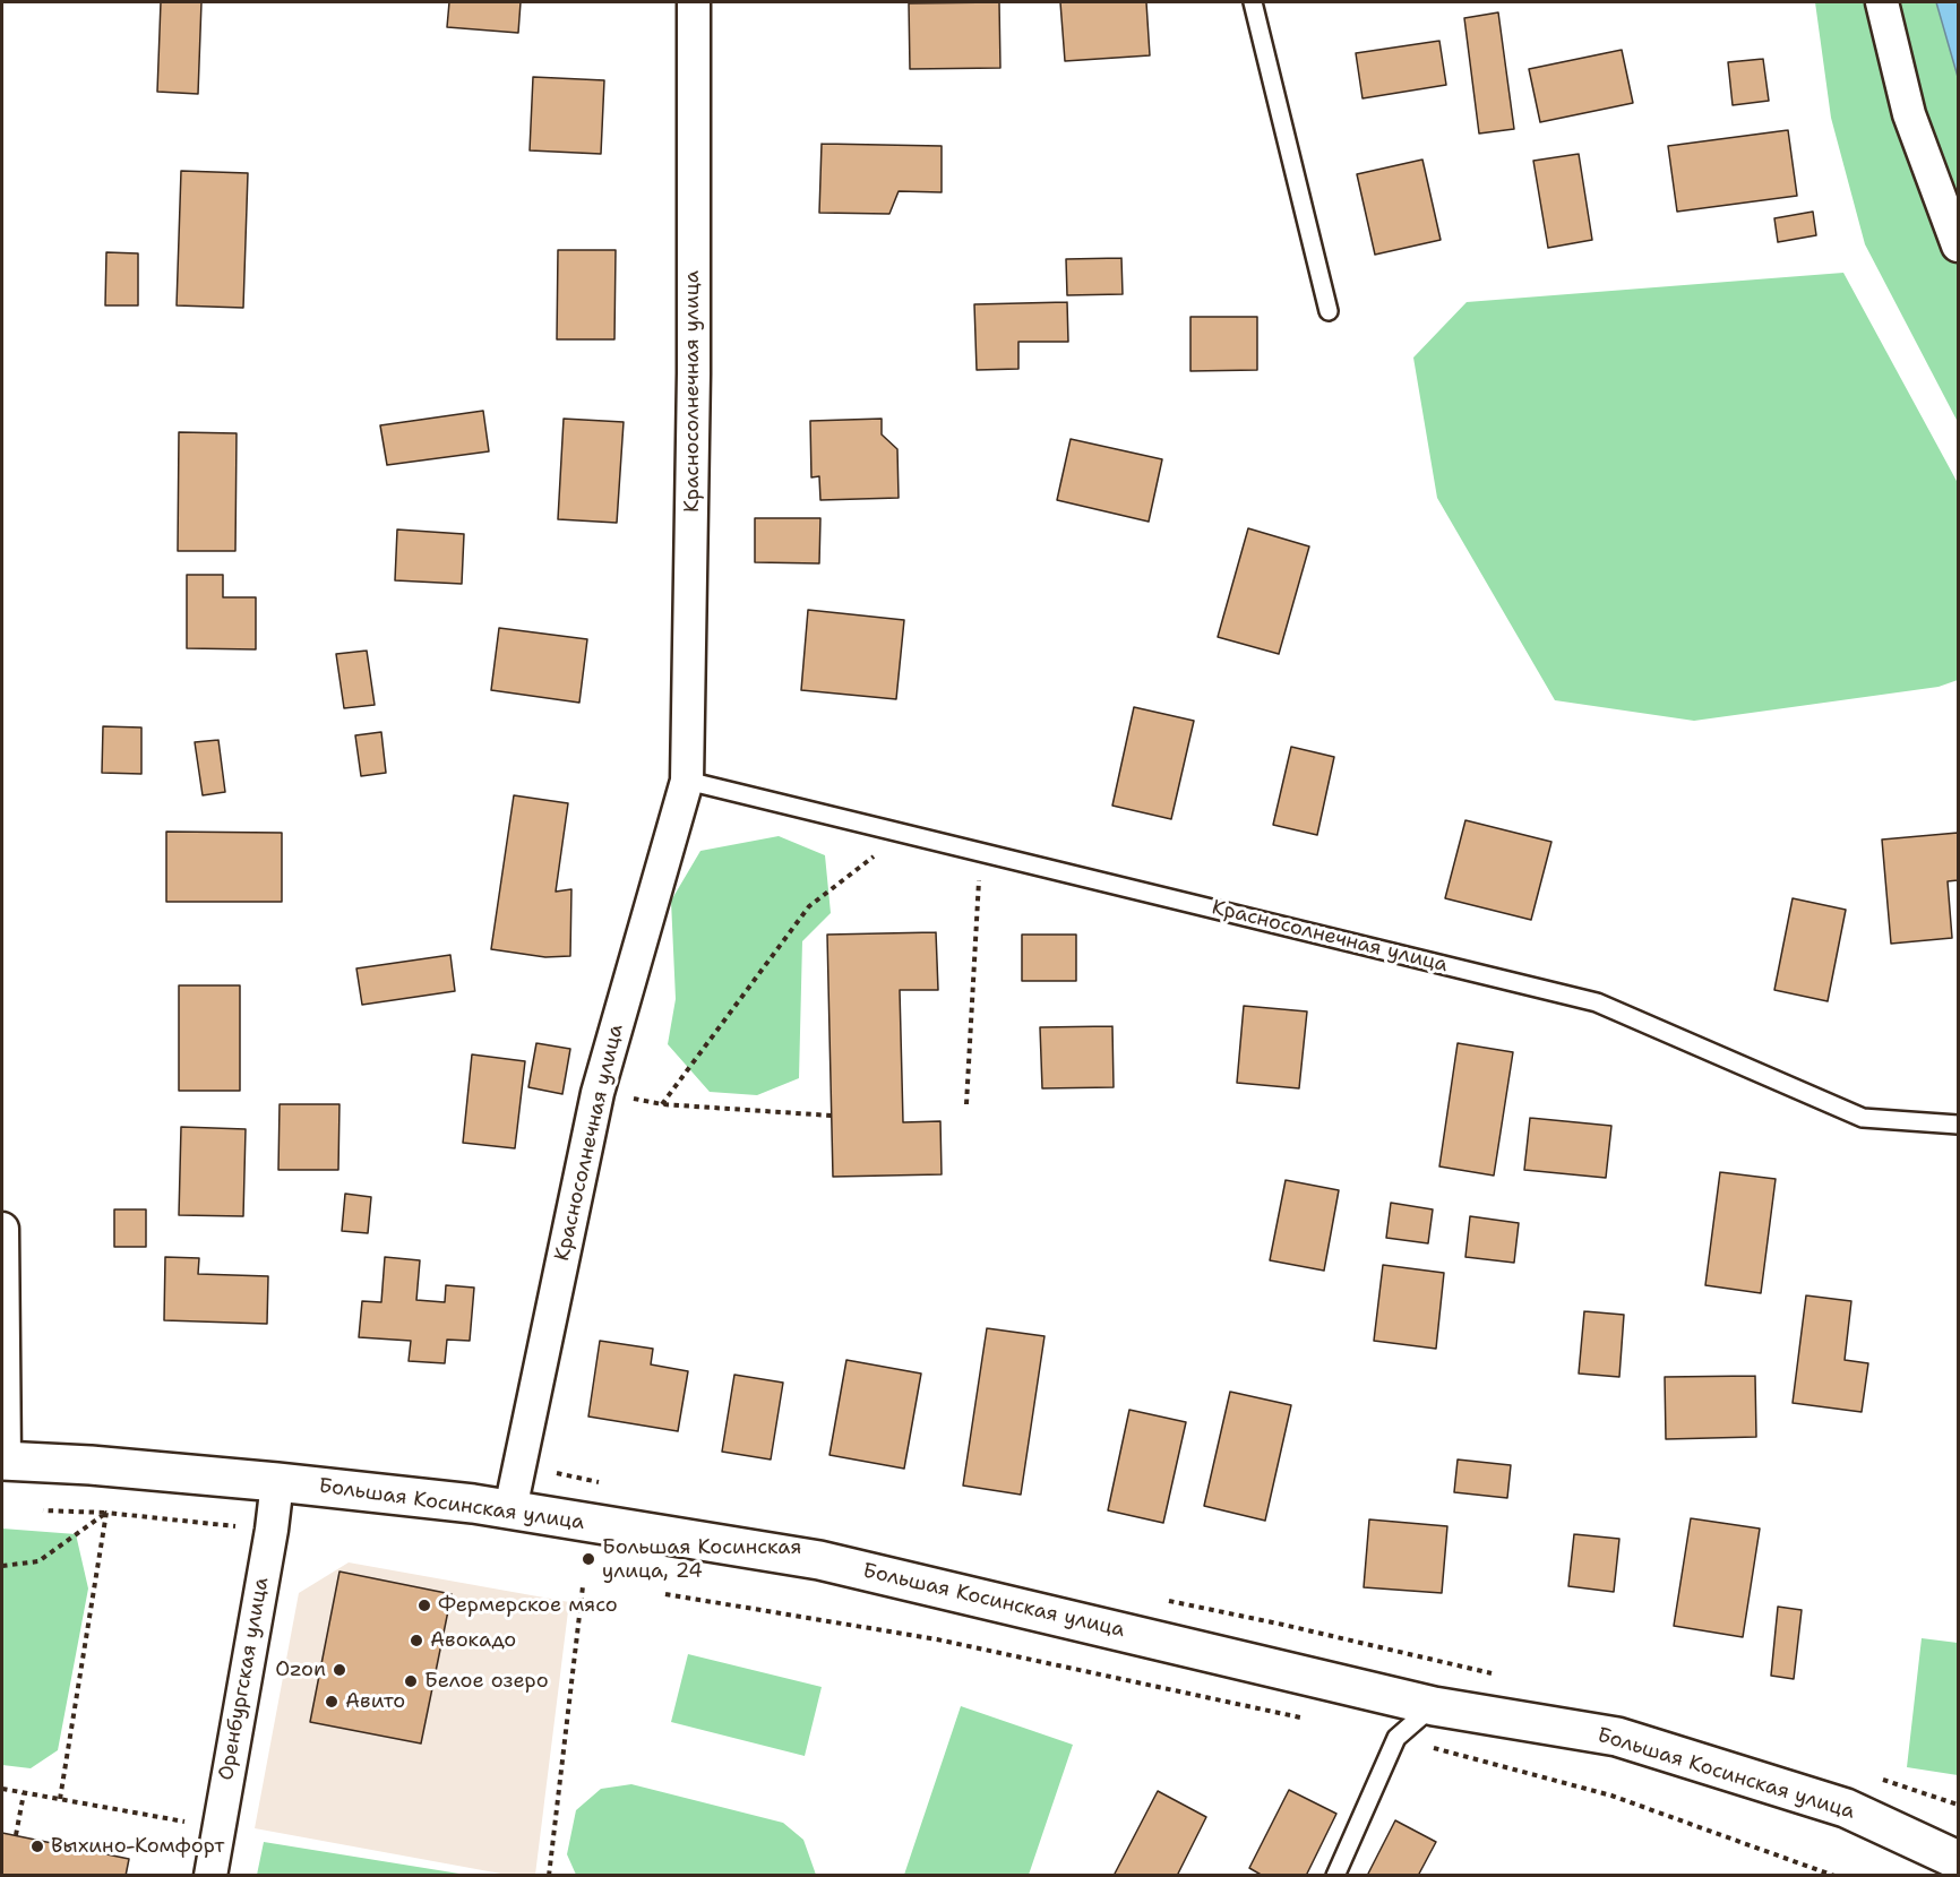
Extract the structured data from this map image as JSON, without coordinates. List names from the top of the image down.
{
  "streets": {
    "street": ["Красносолнечная улица", "Большая Косинская улица", "Оренбургская улица"]
  },
  "crossings": [
    ["Красносолнечная улица", "Большая Косинская улица"],
    ["Большая Косинская улица", "Оренбургская улица"]
  ],
  "places": [
    "Большая Косинская улица, 24",
    "Фермерское мясо",
    "Авокадо",
    "Ozon",
    "Белое озеро",
    "Авито",
    "Выхино-Комфорт"
  ]
}
